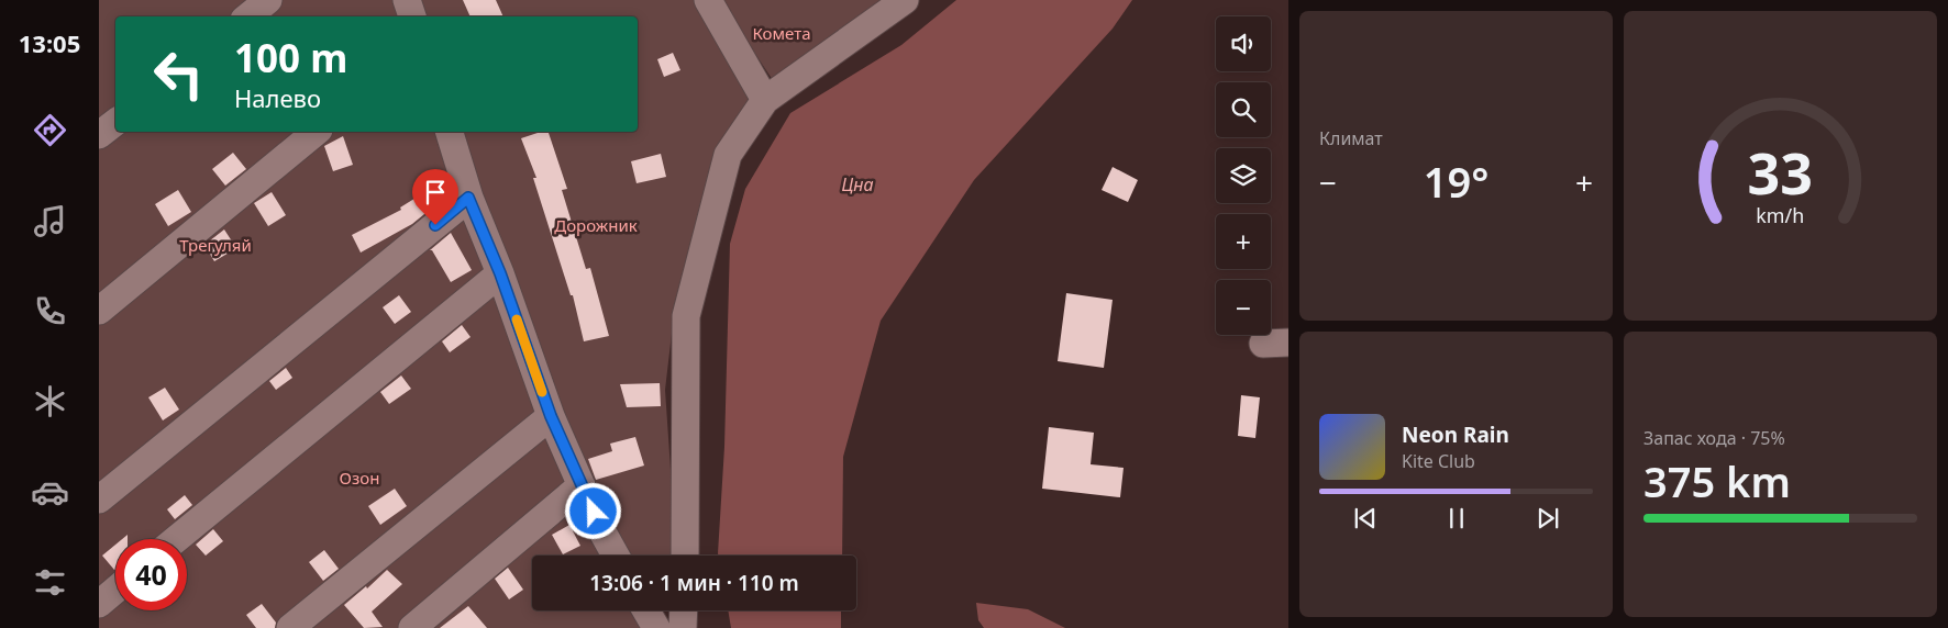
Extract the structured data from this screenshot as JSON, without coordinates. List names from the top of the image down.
{
  "water": ["Цна"],
  "parks": [
    "Комета",
    "Дорожник",
    "Трегуляй",
    "Озон"
  ],
  "page": {
    "tabs": "13:05",
    "tile": [
      "Климат",
      ["Запас хода · 75%", "375 km"]
    ],
    "map_buttons": ["+", "−"],
    "turn": ["100 m", "Налево"],
    "heat": ["−", "19°", "+"],
    "song": ["Neon Rain", "Kite Club"],
    "limit": "40",
    "trip": "13:06 · 1 мин · 110 m",
    "gauge": ["33", "km/h"]
  }
}
